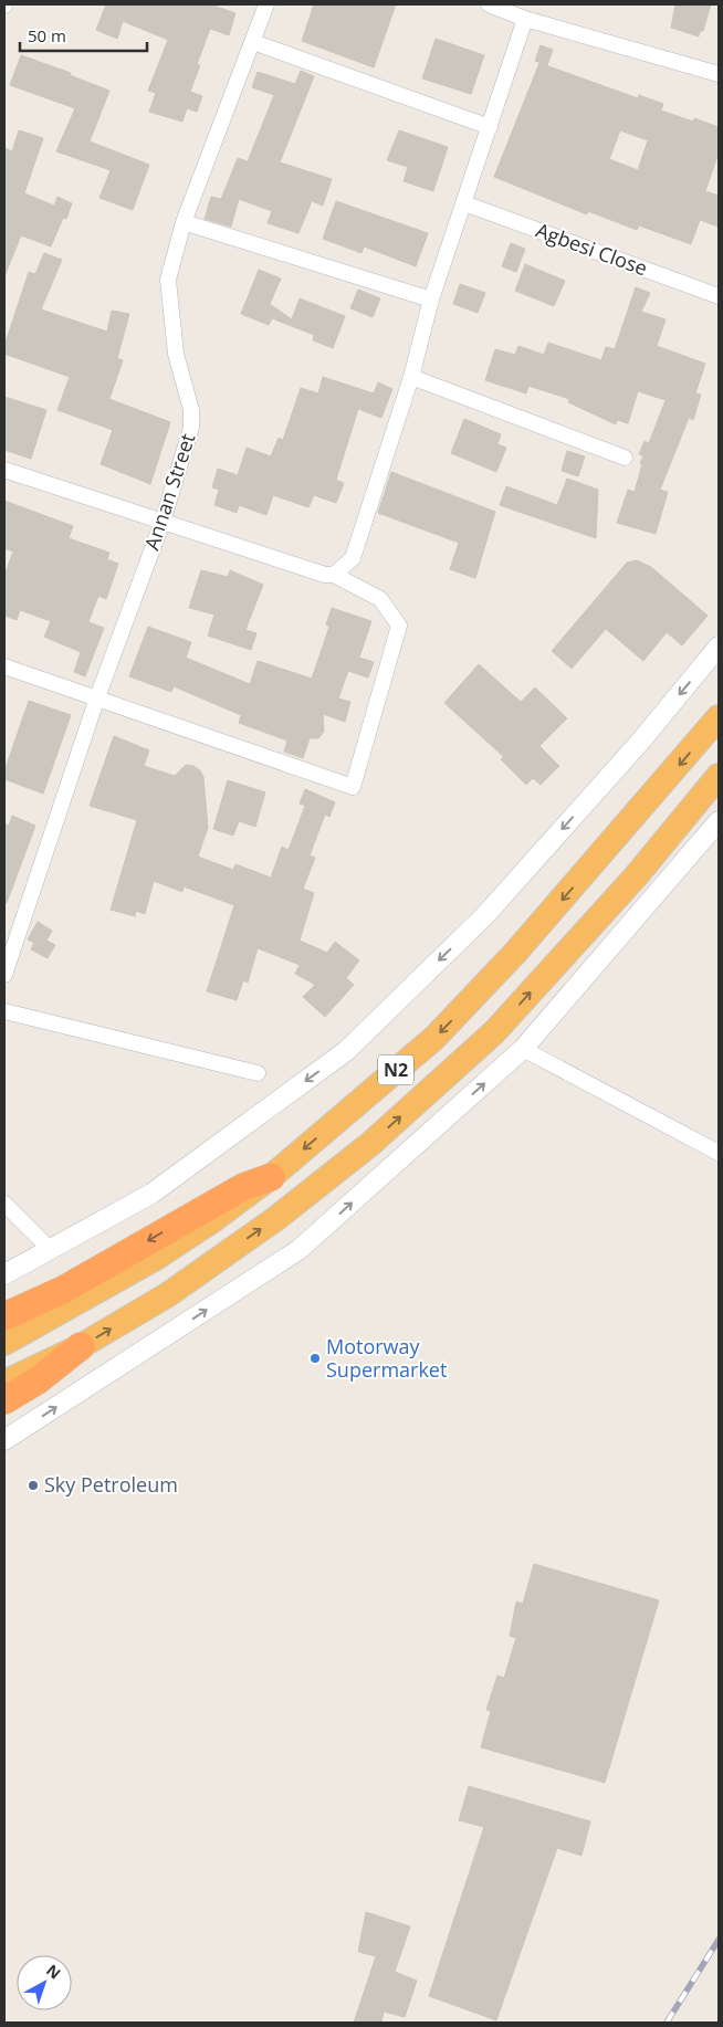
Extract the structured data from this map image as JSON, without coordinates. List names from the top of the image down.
{
  "streets": {
    "highway": ["N2"],
    "street": ["Agbesi Close", "Annan Street"]
  },
  "places": ["Motorway Supermarket", "Sky Petroleum"],
  "scale_bar": "50 m",
  "north": "top right"
}
